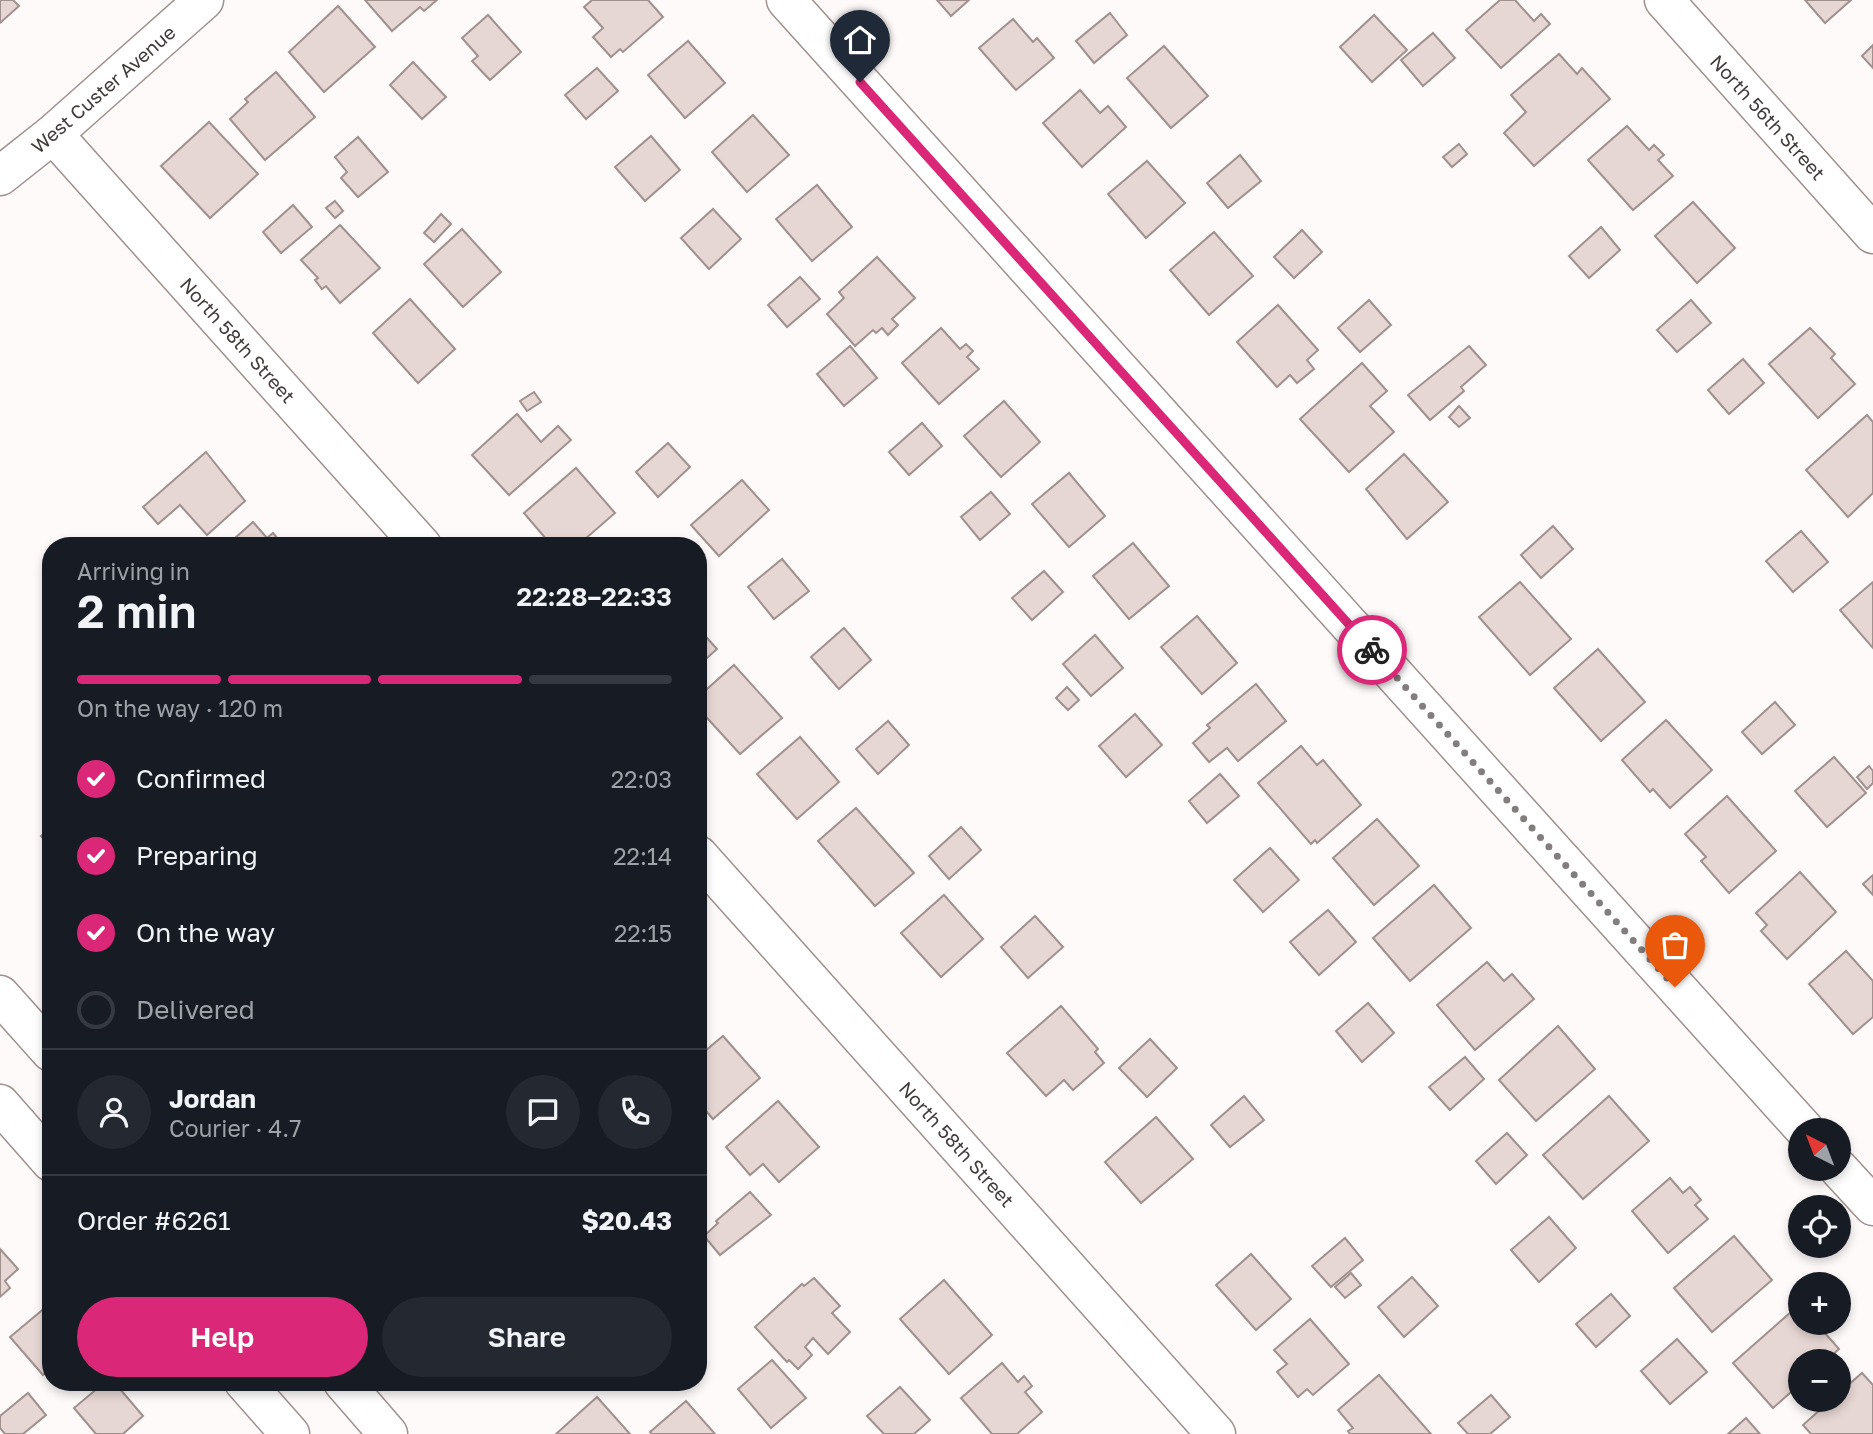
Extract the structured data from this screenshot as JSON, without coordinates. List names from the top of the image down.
{
  "streets": {
    "street": ["West Custer Avenue", "North 56th Street", "North 58th Street"]
  },
  "crossings": [
    ["West Custer Avenue", "North 58th Street"]
  ],
  "north": "top left",
  "page": {
    "heading": ["2 min", "Arriving in", "22:28–22:33"],
    "panel": [
      "Jordan",
      "Courier · 4.7",
      "Order #6261",
      "$20.43"
    ],
    "bar": "On the way · 120 m",
    "list": [
      ["Confirmed", "22:03"],
      ["Preparing", "22:14"],
      ["On the way", "22:15"],
      "Delivered"
    ],
    "map_buttons": ["+", "−"],
    "buttons": ["Help", "Share"]
  }
}
